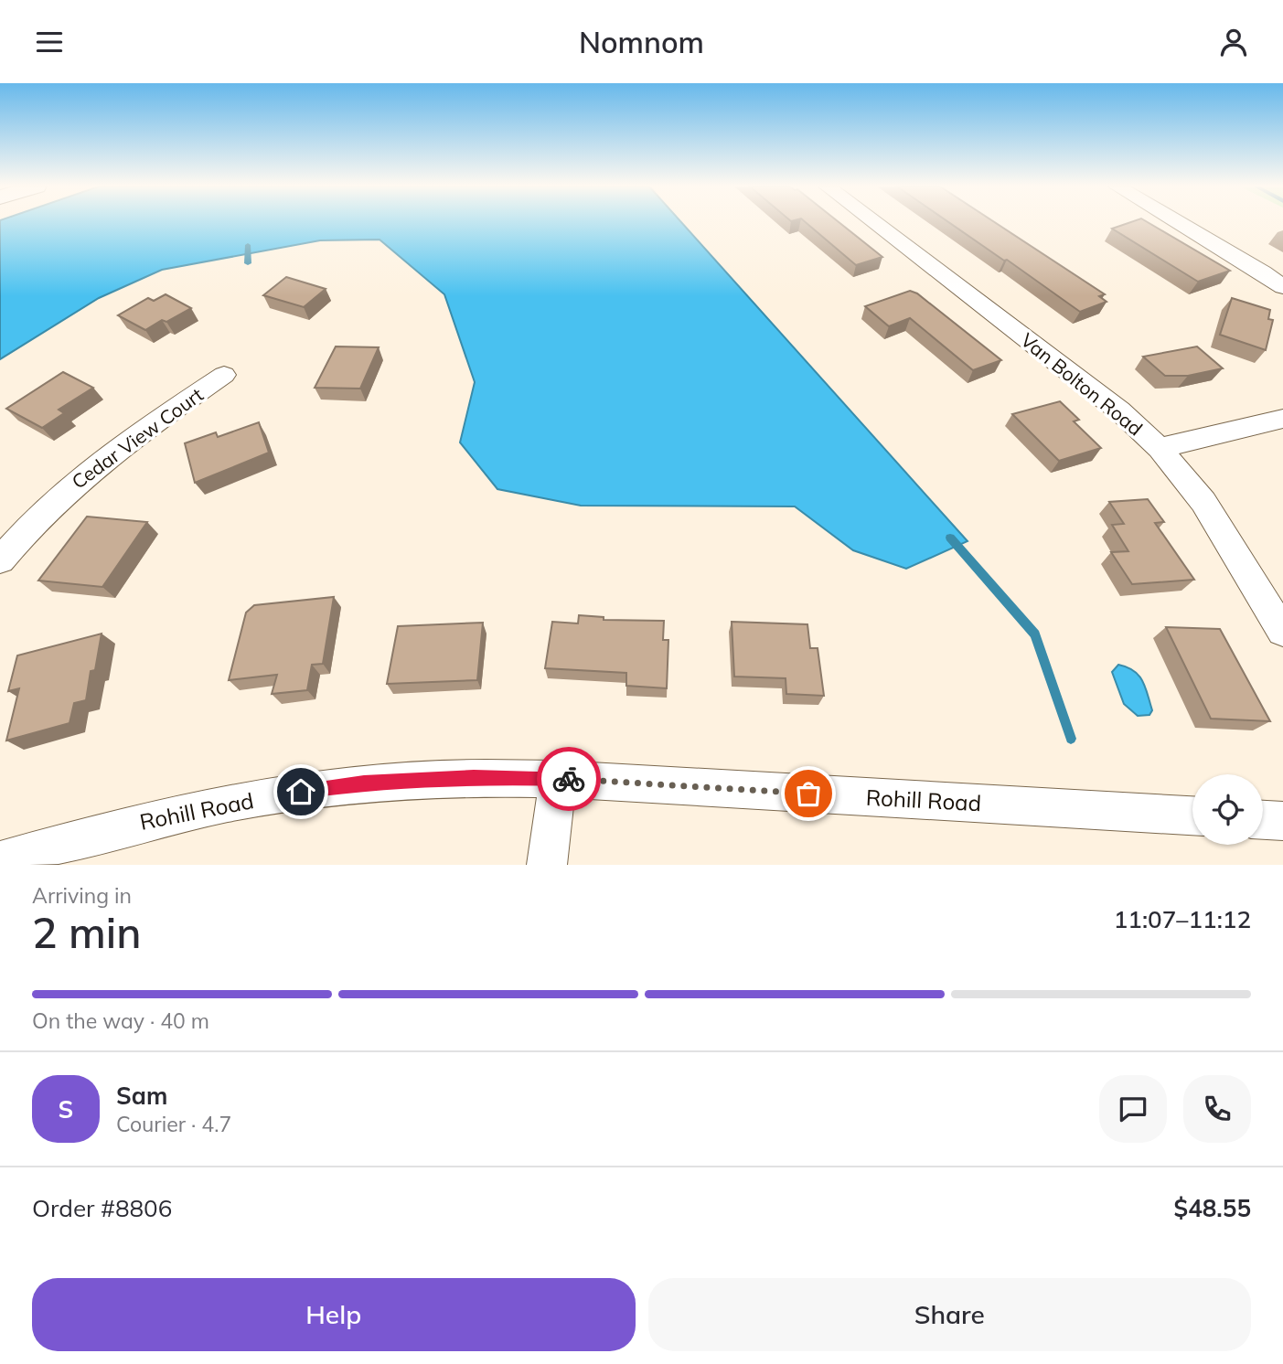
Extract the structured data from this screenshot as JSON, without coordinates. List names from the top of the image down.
{
  "streets": {
    "street": ["Van Bolton Road", "Cedar View Court", "Rohill Road"]
  },
  "page": {
    "header": "Nomnom",
    "heading": ["2 min", "Arriving in", "11:07–11:12"],
    "panel": [
      "Sam",
      "Courier · 4.7",
      "Order #8806",
      "$48.55"
    ],
    "bar": "On the way · 40 m",
    "round": "S",
    "buttons": ["Help", "Share"]
  }
}
